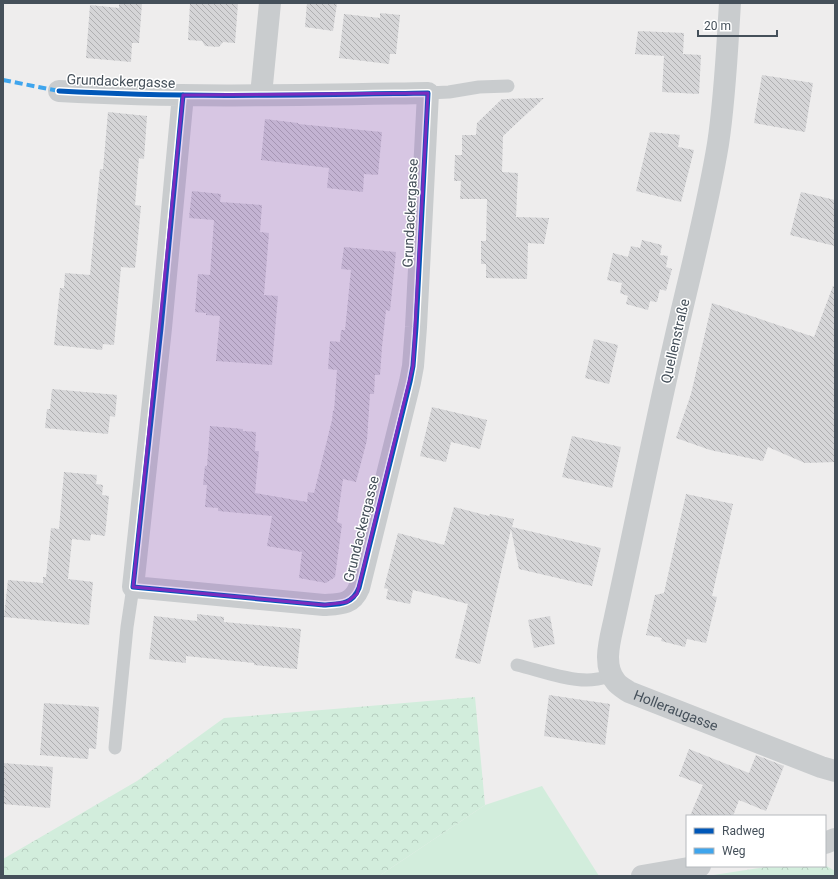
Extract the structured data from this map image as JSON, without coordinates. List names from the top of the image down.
{
  "streets": {
    "street": ["Grundackergasse", "Quellenstraße", "Holleraugasse"]
  },
  "crossings": [
    ["Quellenstraße", "Holleraugasse"]
  ],
  "legend": ["Radweg", "Weg"],
  "scale_bar": "20 m"
}
